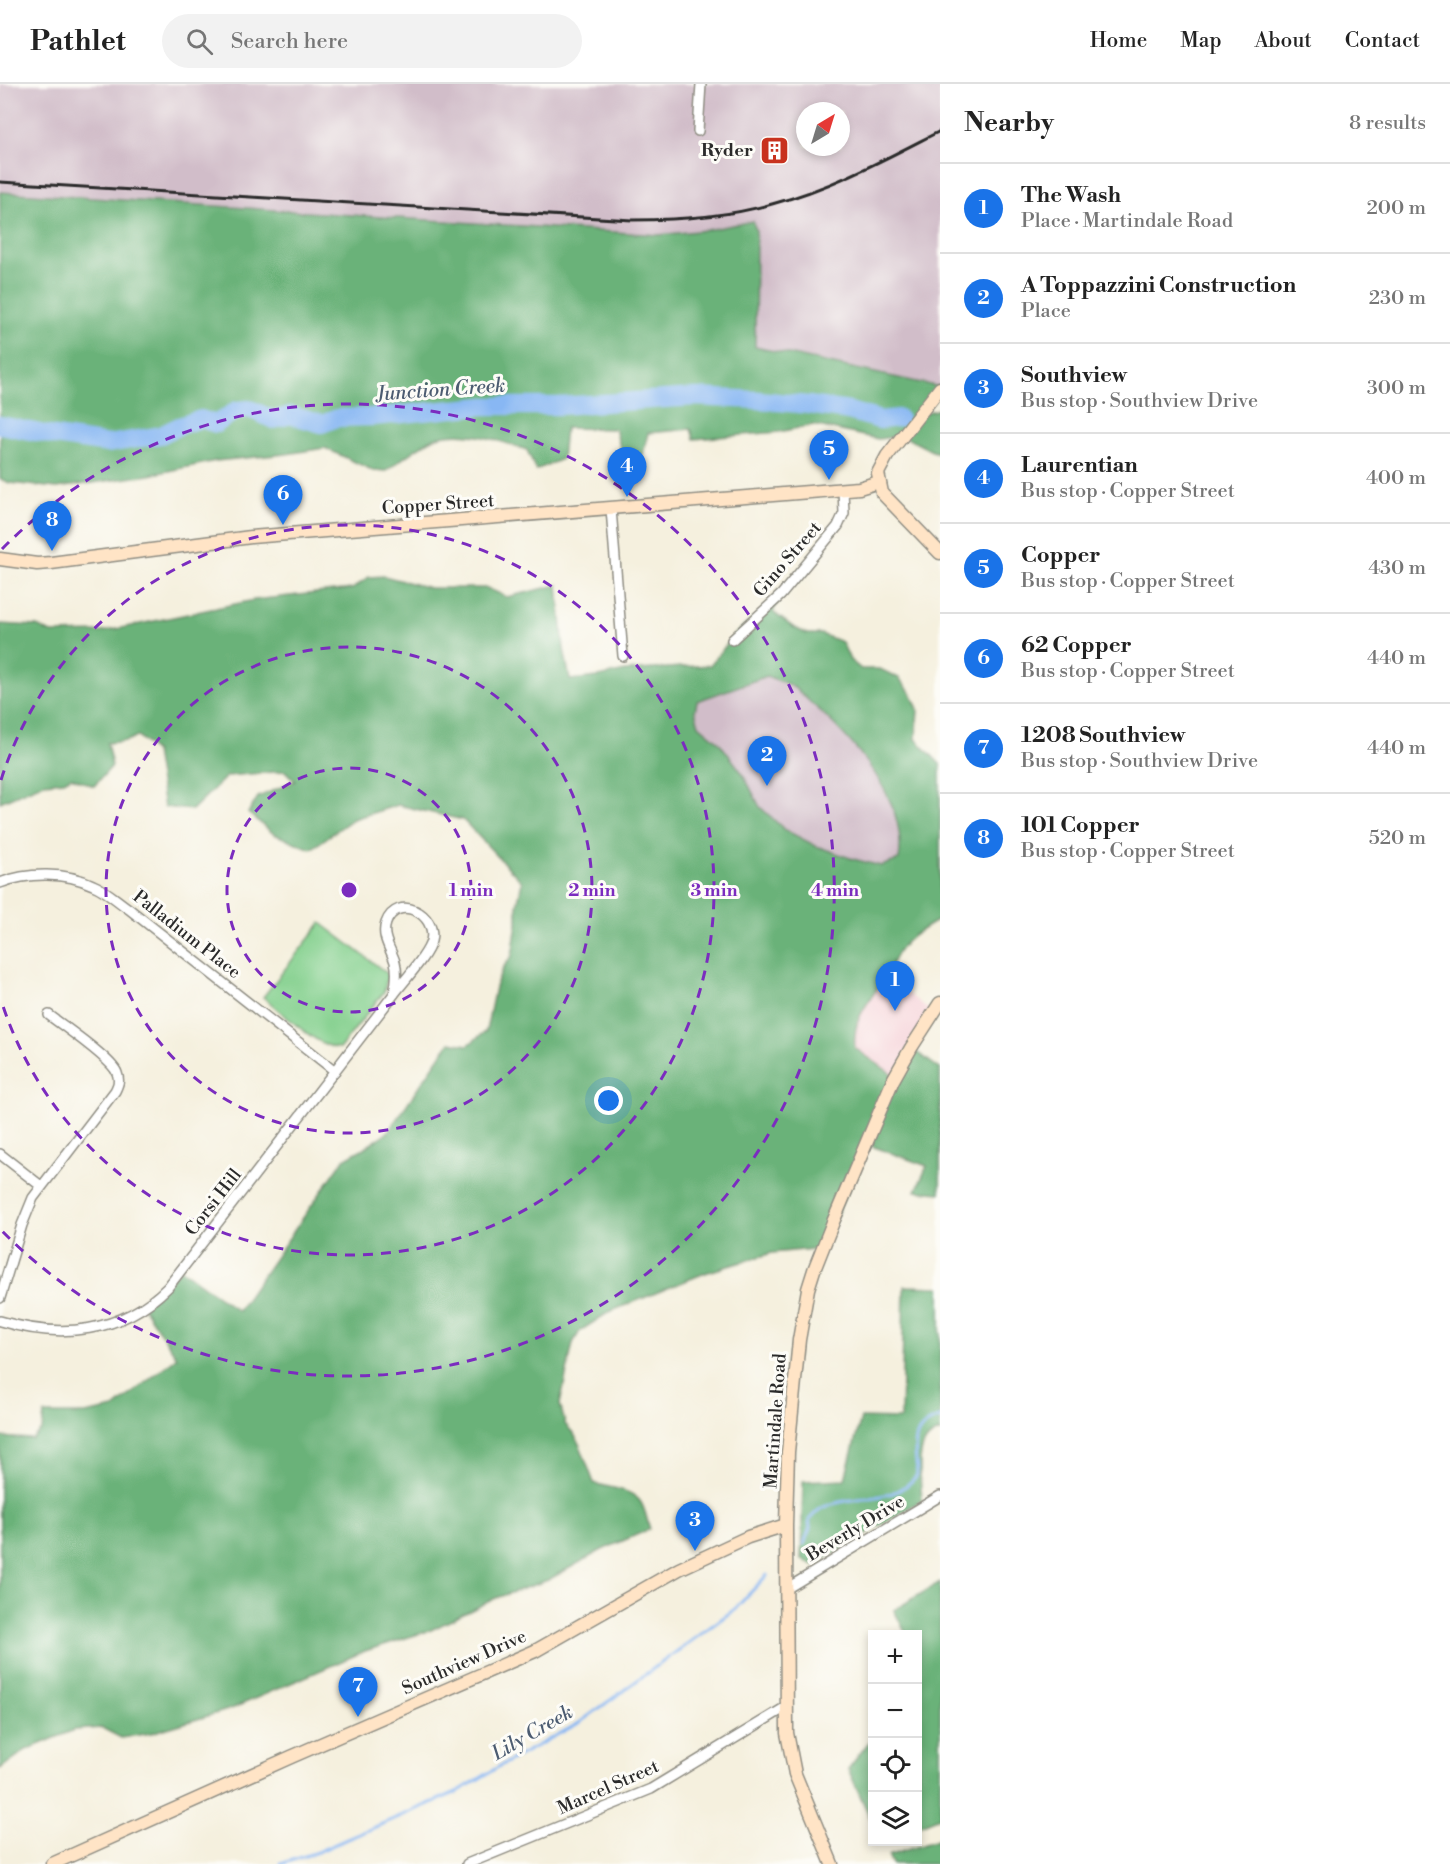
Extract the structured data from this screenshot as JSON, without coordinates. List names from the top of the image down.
{
  "streets": {
    "street": [
      "Copper Street",
      "Gino Street",
      "Palladium Place",
      "Corsi Hill",
      "Martindale Road",
      "Beverly Drive",
      "Southview Drive",
      "Marcel Street"
    ]
  },
  "crossings": [
    ["Copper Street", "Gino Street"],
    ["Palladium Place", "Corsi Hill"],
    ["Martindale Road", "Beverly Drive"],
    ["Martindale Road", "Southview Drive"],
    ["Martindale Road", "Marcel Street"]
  ],
  "water": ["Junction Creek", "Lily Creek"],
  "places": {
    "building": ["Ryder"]
  },
  "north": "top right",
  "page": {
    "header": "Pathlet",
    "search": "Search here",
    "nav": [
      "Home",
      "Map",
      "About",
      "Contact"
    ],
    "heading": ["Nearby", "8 results"],
    "list": [
      {
        "mark": "1",
        "name": "The Wash",
        "note": "Place · Martindale Road",
        "value": "200 m"
      },
      {
        "mark": "2",
        "name": "A Toppazzini Construction",
        "note": "Place",
        "value": "230 m"
      },
      {
        "mark": "3",
        "name": "Southview",
        "note": "Bus stop · Southview Drive",
        "value": "300 m"
      },
      {
        "mark": "4",
        "name": "Laurentian",
        "note": "Bus stop · Copper Street",
        "value": "400 m"
      },
      {
        "mark": "5",
        "name": "Copper",
        "note": "Bus stop · Copper Street",
        "value": "430 m"
      },
      {
        "mark": "6",
        "name": "62 Copper",
        "note": "Bus stop · Copper Street",
        "value": "440 m"
      },
      {
        "mark": "7",
        "name": "1208 Southview",
        "note": "Bus stop · Southview Drive",
        "value": "440 m"
      },
      {
        "mark": "8",
        "name": "101 Copper",
        "note": "Bus stop · Copper Street",
        "value": "520 m"
      }
    ],
    "pins": [
      "5",
      "4",
      "6",
      "8",
      "2",
      "1",
      "3",
      "7"
    ],
    "map_buttons": ["+", "−"]
  },
  "rings": [
    "1 min",
    "2 min",
    "3 min",
    "4 min"
  ]
}
